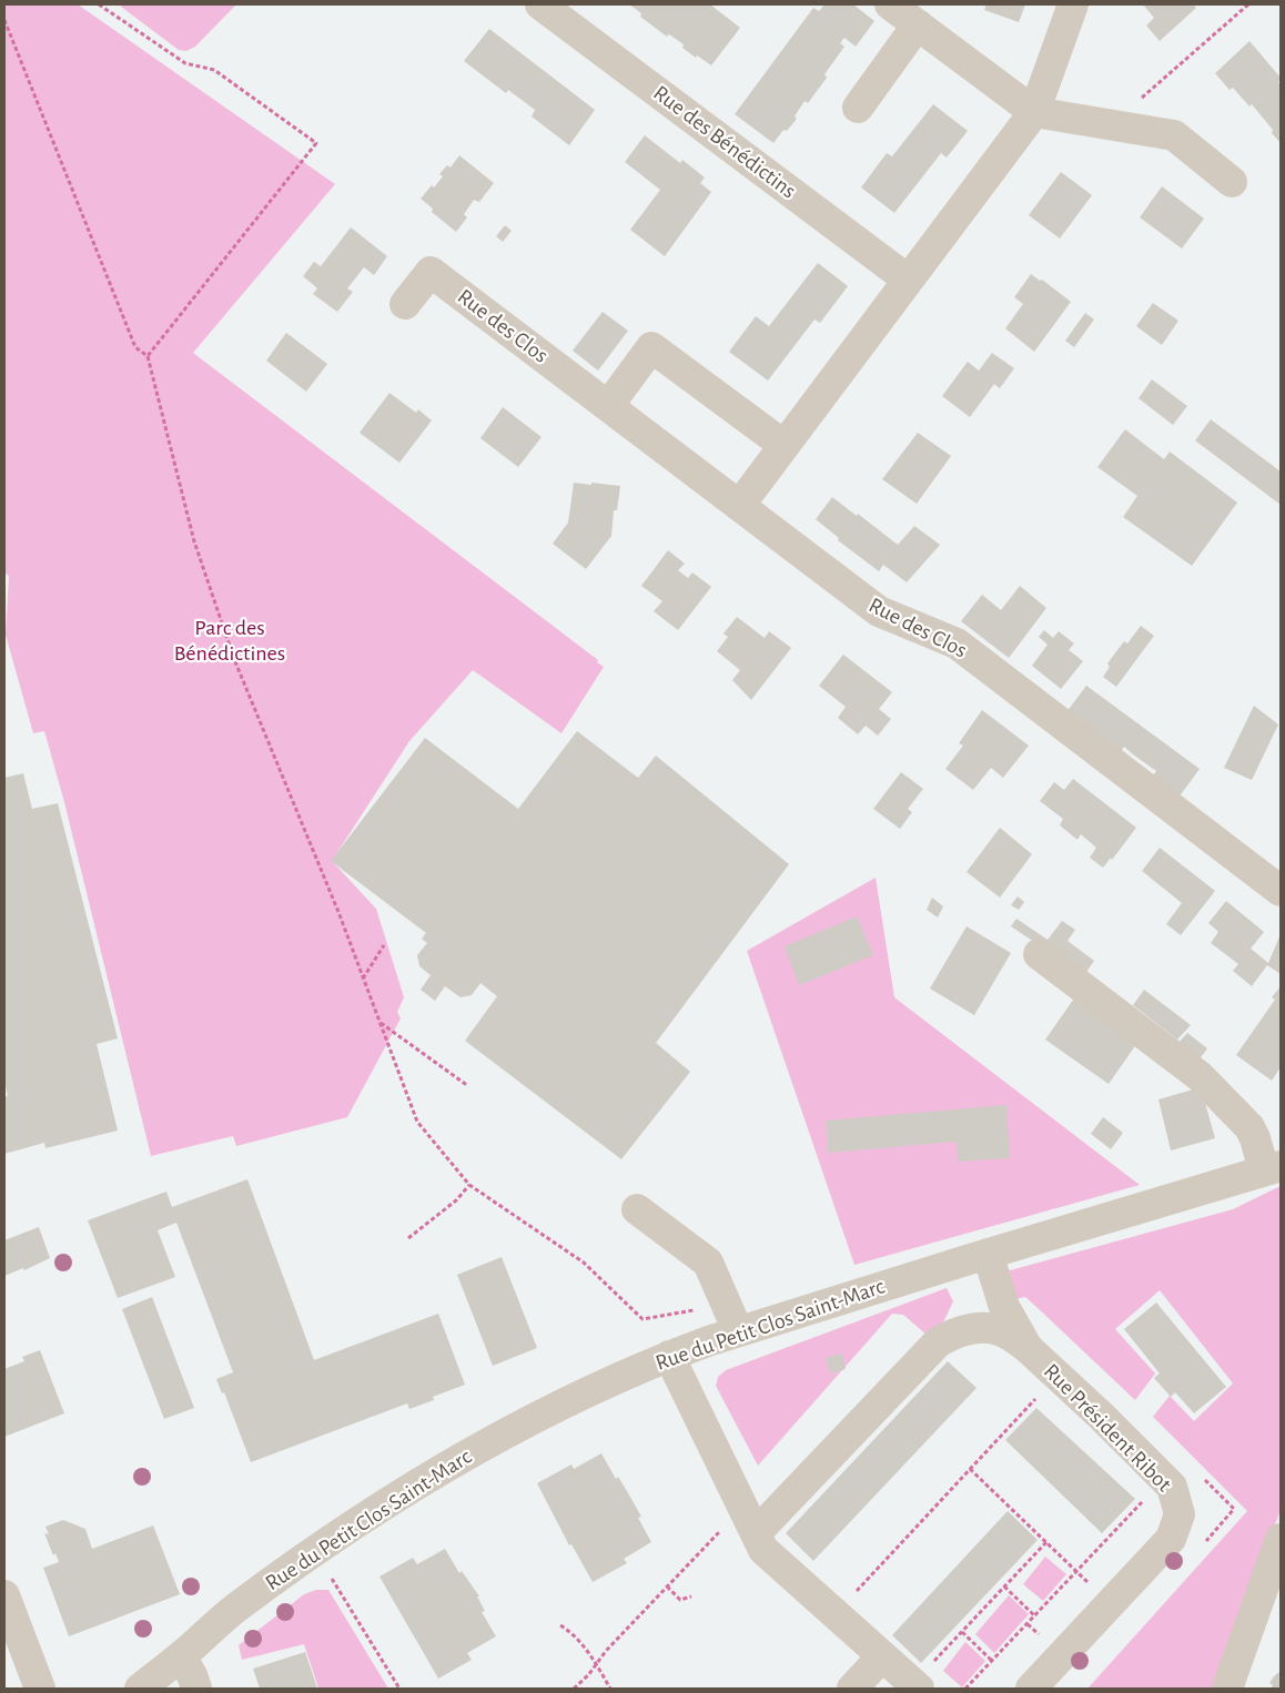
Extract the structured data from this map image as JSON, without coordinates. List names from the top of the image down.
{
  "streets": {
    "street": [
      "Rue des Bénédictins",
      "Rue des Clos",
      "Rue du Petit Clos Saint-Marc",
      "Rue Président Ribot"
    ]
  },
  "crossings": [
    ["Rue du Petit Clos Saint-Marc", "Rue Président Ribot"]
  ],
  "parks": ["Parc des Bénédictines"]
}
